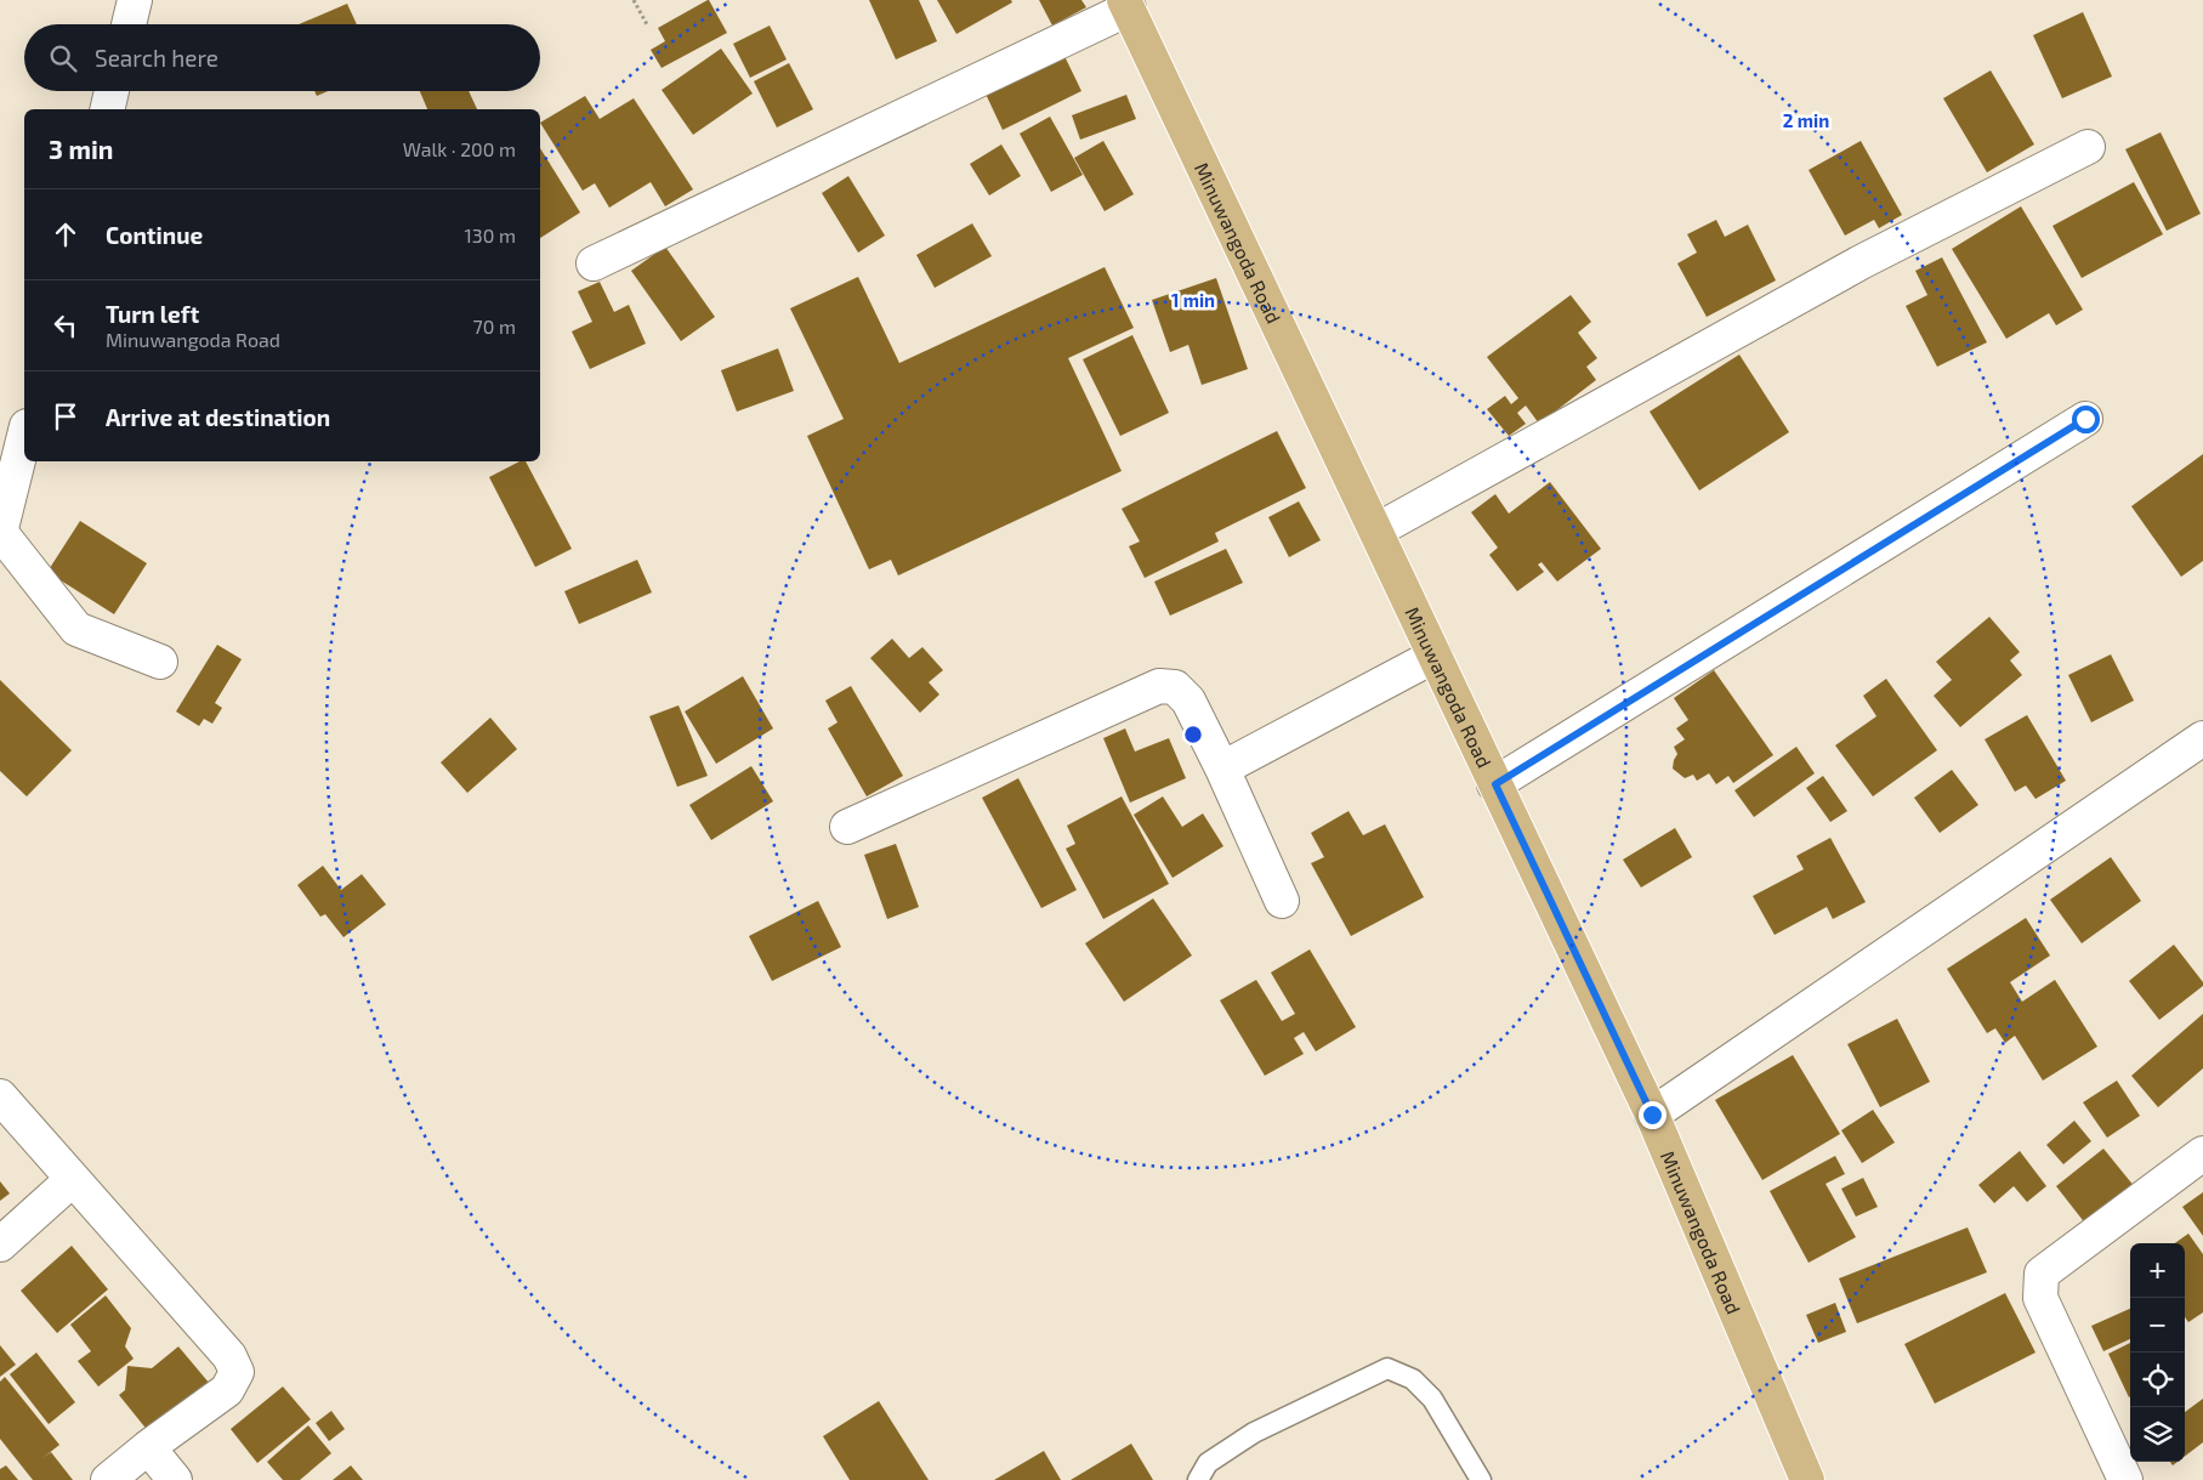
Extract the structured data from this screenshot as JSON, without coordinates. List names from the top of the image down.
{
  "streets": {
    "main road": ["Minuwangoda Road"]
  },
  "page": {
    "search": "Search here",
    "heading": ["3 min", "Walk · 200 m"],
    "list": [
      ["Continue", "130 m"],
      ["Turn left", "Minuwangoda Road", "70 m"],
      "Arrive at destination"
    ],
    "map_buttons": ["+", "−"]
  },
  "rings": ["2 min", "1 min"]
}
